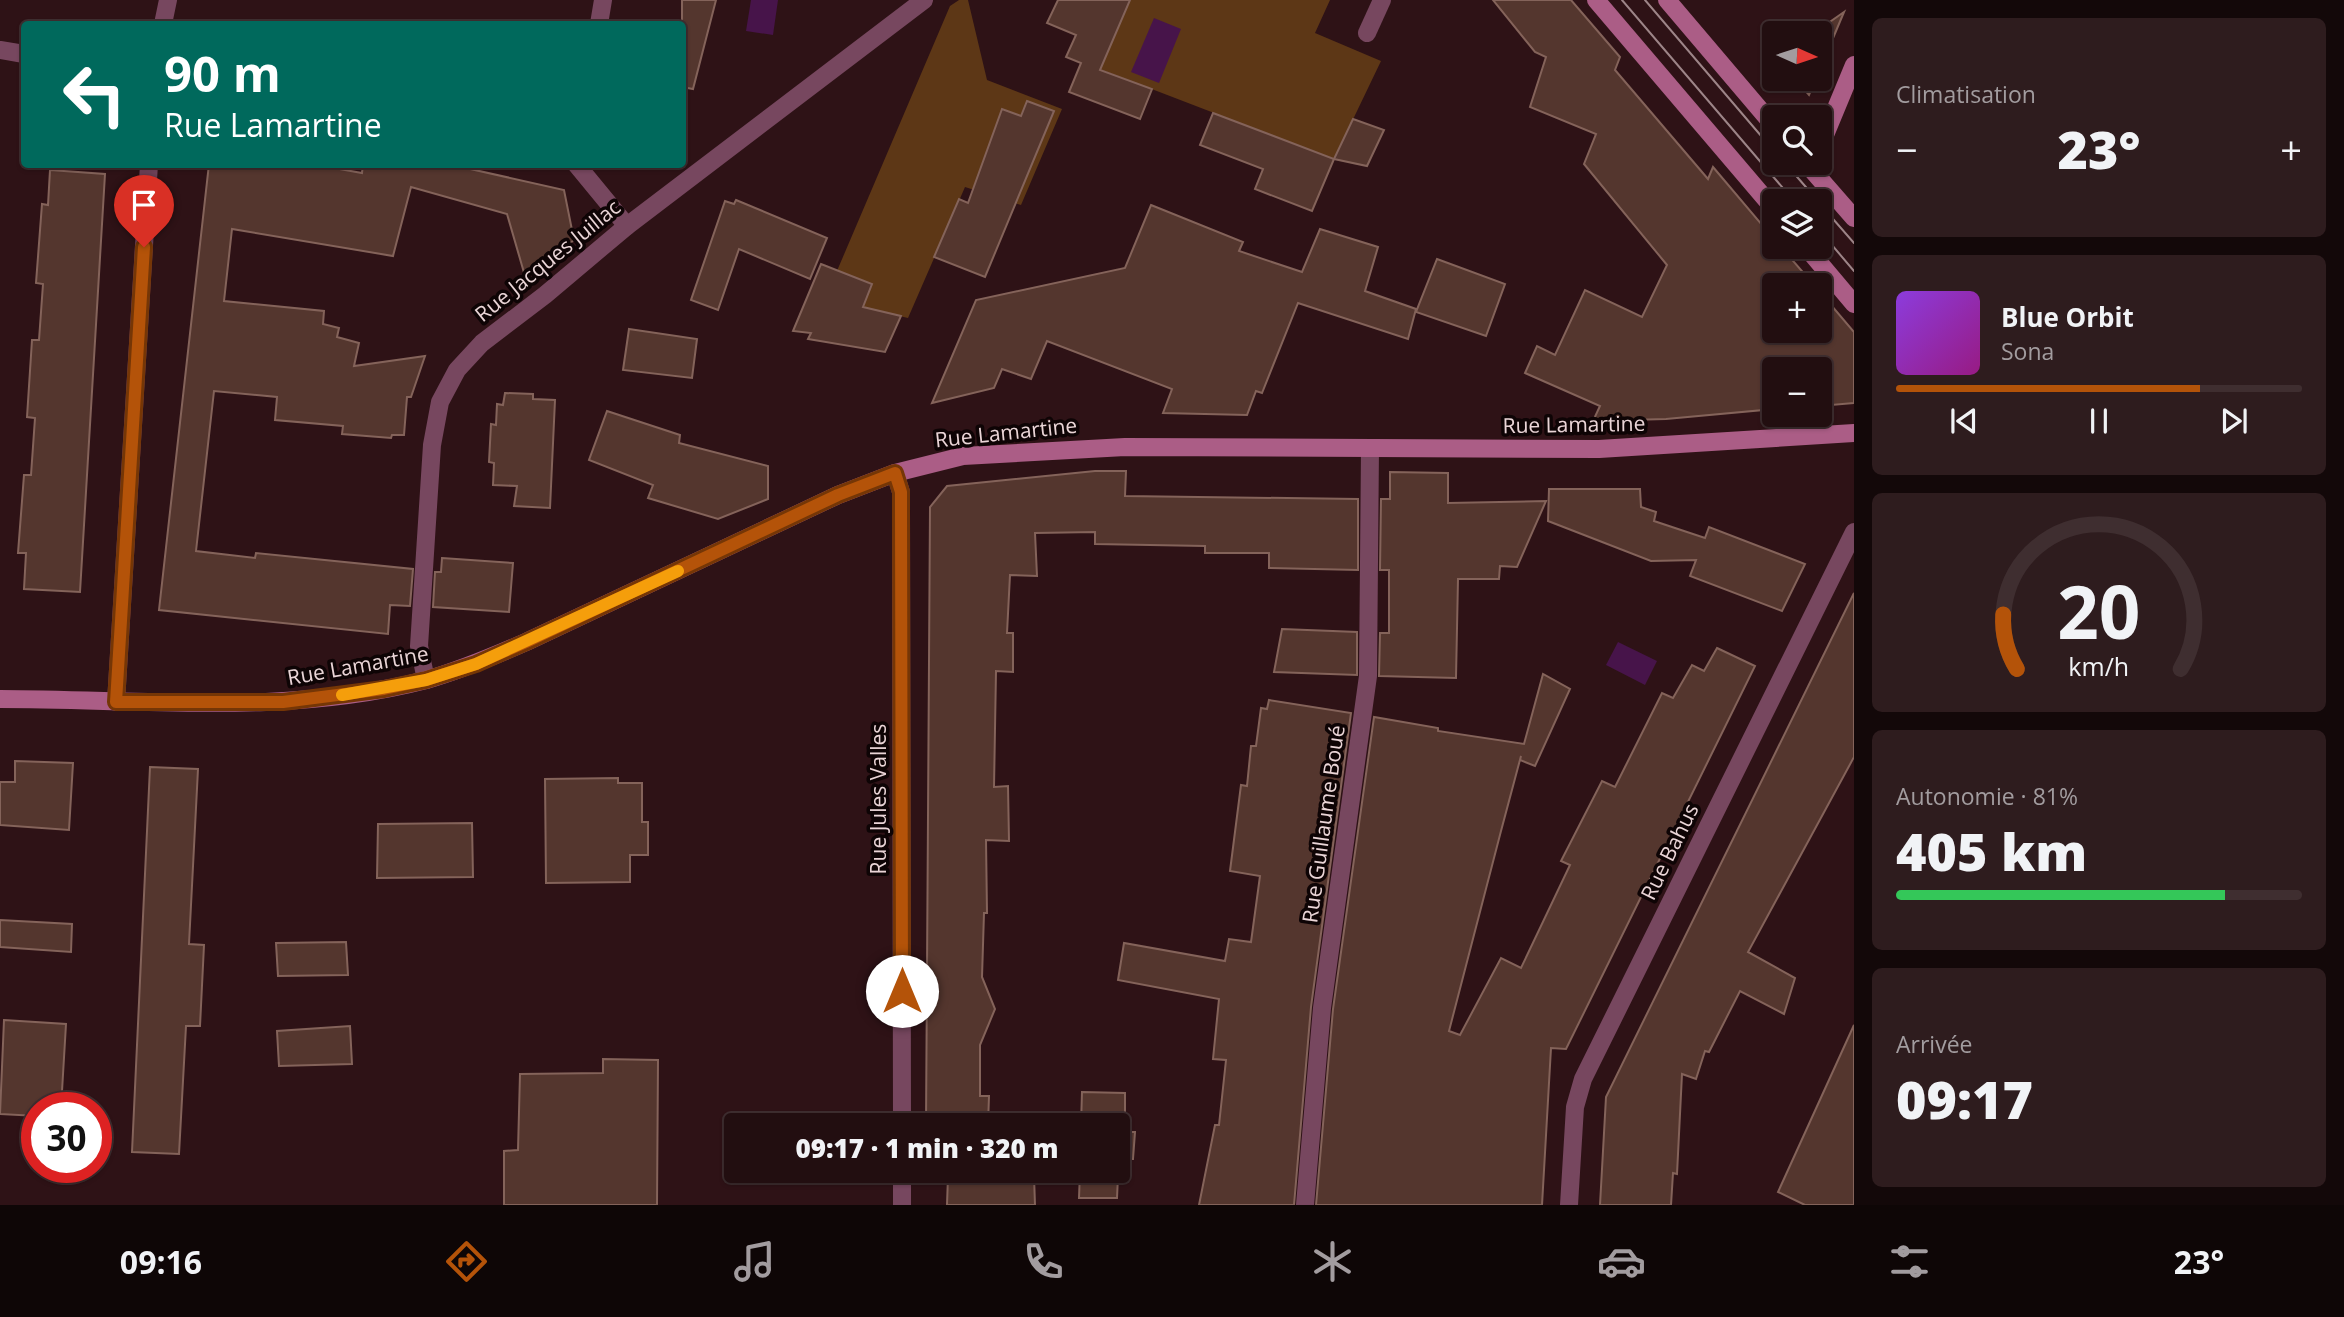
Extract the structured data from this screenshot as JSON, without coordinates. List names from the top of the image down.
{
  "streets": {
    "street": [
      "Rue Jacques Juillac",
      "Rue Lamartine",
      "Rue Jules Valles",
      "Rue Guillaume Boué",
      "Rue Bahus"
    ]
  },
  "crossings": [
    ["Rue Jacques Juillac", "Rue Lamartine"],
    ["Rue Lamartine", "Rue Jules Valles"],
    ["Rue Lamartine", "Rue Guillaume Boué"]
  ],
  "north": "right",
  "page": {
    "tile": [
      "Climatisation",
      ["Autonomie · 81%", "405 km"],
      ["Arrivée", "09:17"]
    ],
    "map_buttons": ["+", "−"],
    "turn": ["90 m", "Rue Lamartine"],
    "heat": ["−", "23°", "+"],
    "song": ["Blue Orbit", "Sona"],
    "limit": "30",
    "trip": "09:17 · 1 min · 320 m",
    "tabs": ["09:16", "23°"],
    "gauge": ["20", "km/h"]
  }
}
